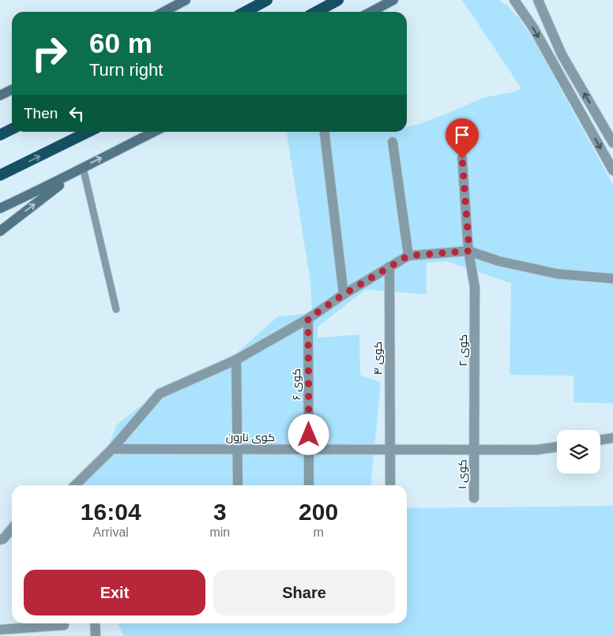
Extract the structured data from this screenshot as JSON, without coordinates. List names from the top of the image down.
{
  "streets": {
    "street": [
      "کوی ۲",
      "کوی ۴",
      "کوی ۶",
      "کوی نارون",
      "کوی ۱"
    ]
  },
  "crossings": [
    ["کوی ۲", "کوی نارون"],
    ["کوی ۲", "کوی ۱"],
    ["کوی ۴", "کوی نارون"],
    ["کوی ۶", "کوی نارون"],
    ["کوی نارون", "کوی ۱"]
  ],
  "page": {
    "turn": ["60 m", "Turn right"],
    "then": "Then",
    "eta": [
      "16:04",
      "Arrival",
      "3",
      "min",
      "200",
      "m"
    ],
    "buttons": ["Exit", "Share"]
  }
}
